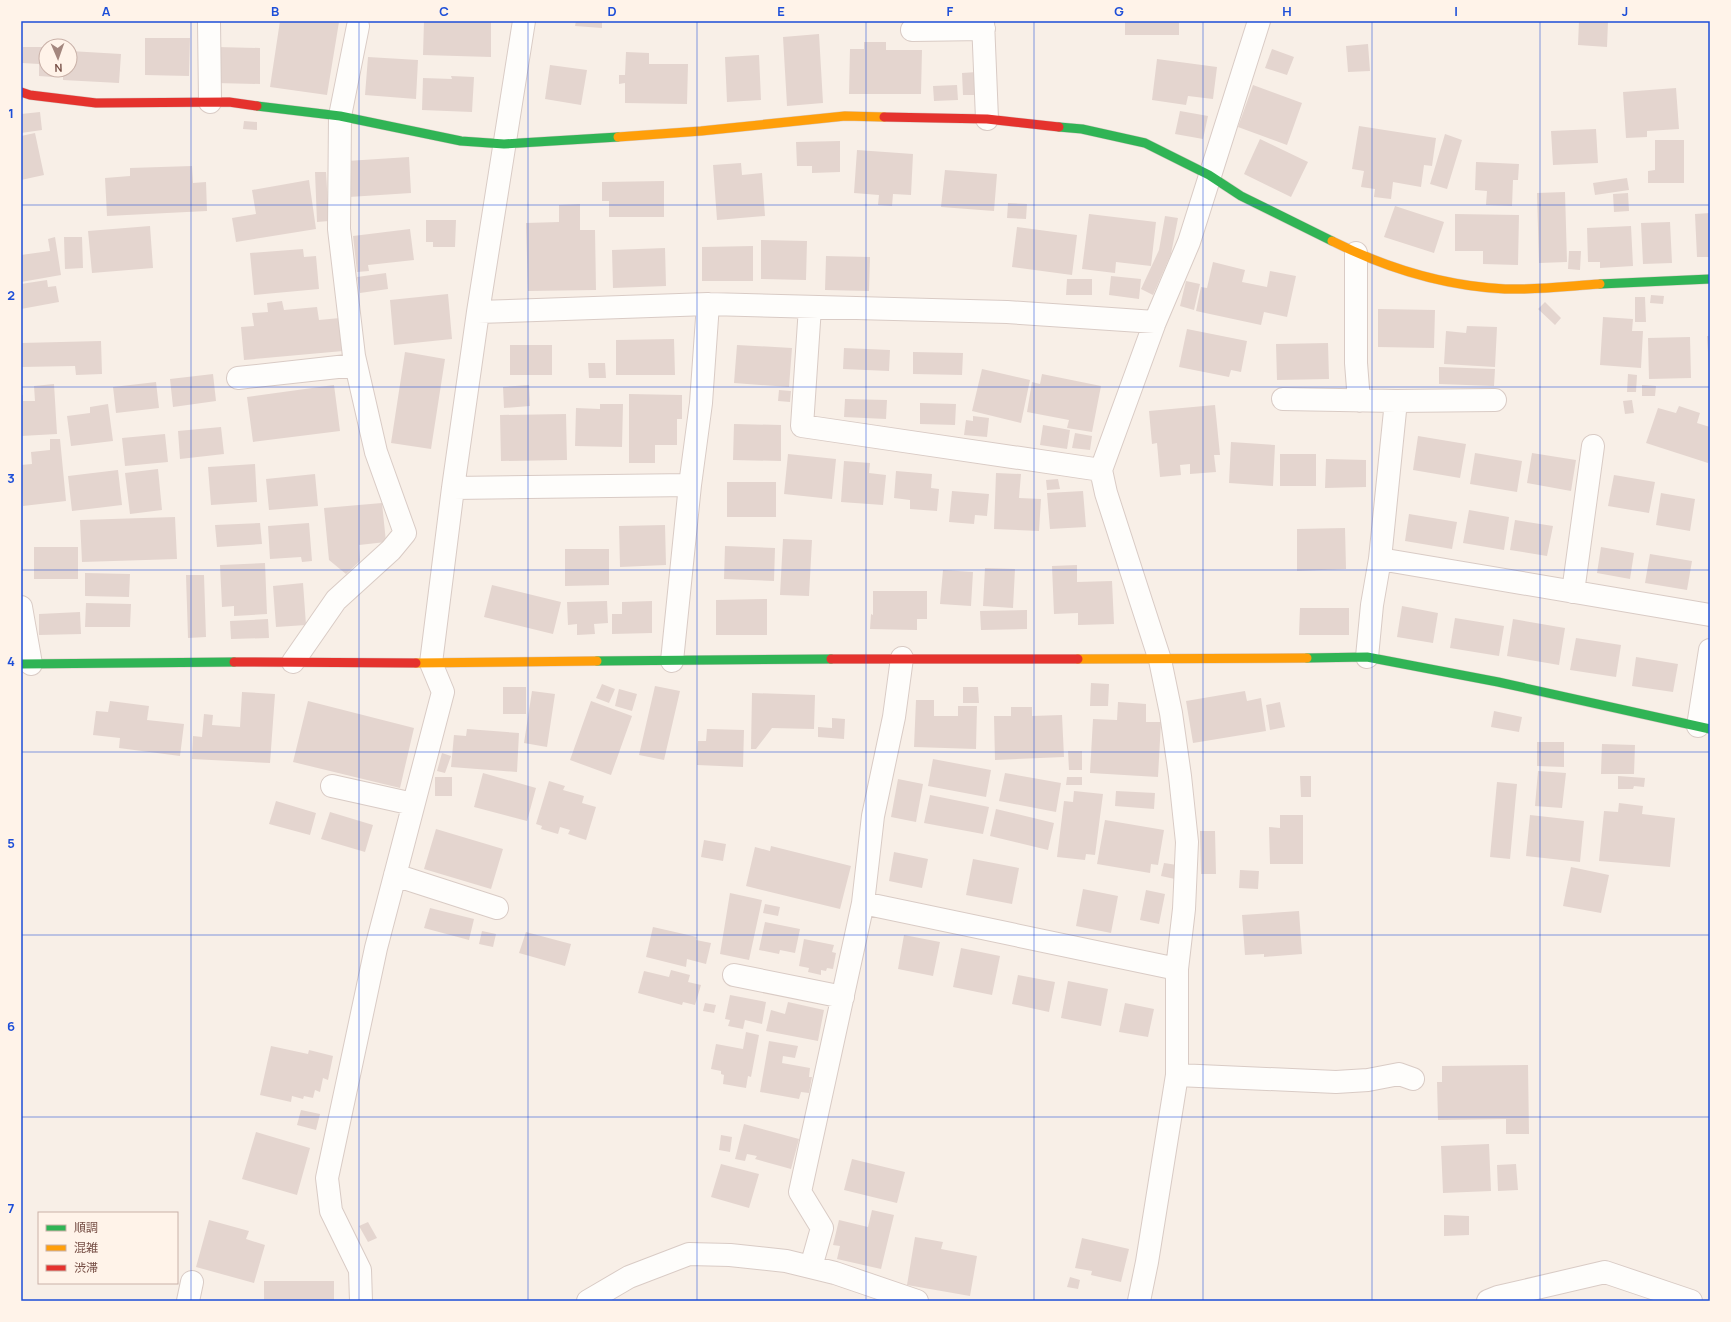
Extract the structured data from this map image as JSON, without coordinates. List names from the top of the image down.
{
  "legend": ["順調", "混雑", "渋滞"],
  "north": "bottom",
  "grid": {
    "columns": [
      "A",
      "B",
      "C",
      "D",
      "E",
      "F",
      "G",
      "H",
      "I",
      "J"
    ],
    "rows": [
      "1",
      "2",
      "3",
      "4",
      "5",
      "6",
      "7"
    ]
  }
}
